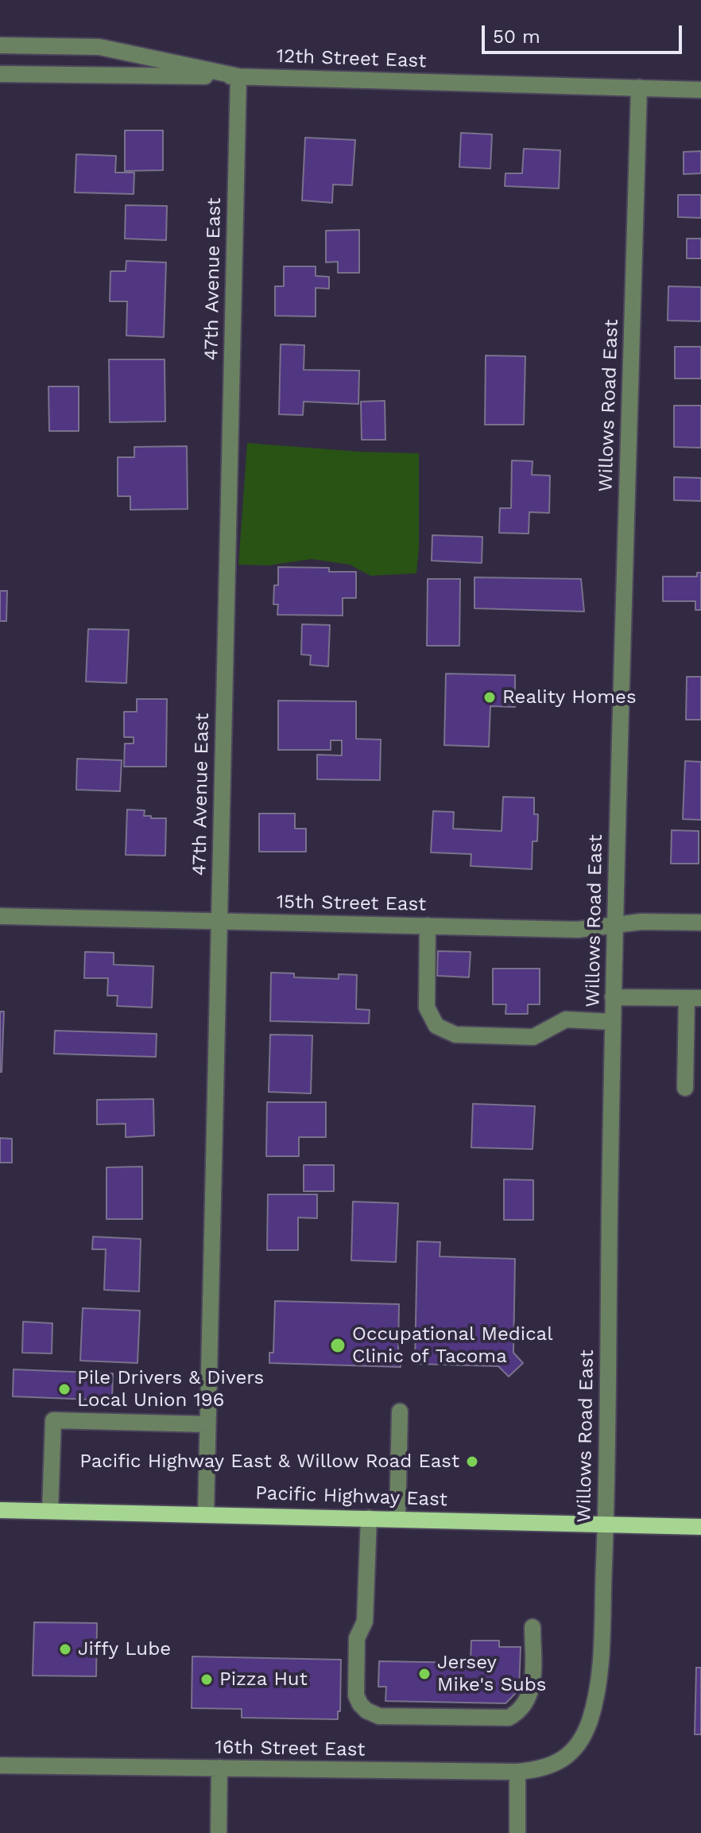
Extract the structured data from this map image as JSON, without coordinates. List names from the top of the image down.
{
  "streets": {
    "main road": ["Pacific Highway East"],
    "street": [
      "12th Street East",
      "47th Avenue East",
      "Willows Road East",
      "15th Street East",
      "16th Street East"
    ]
  },
  "crossings": [
    ["12th Street East", "47th Avenue East"],
    ["12th Street East", "Willows Road East"],
    ["47th Avenue East", "15th Street East"],
    ["47th Avenue East", "Pacific Highway East"],
    ["Willows Road East", "15th Street East"],
    ["Willows Road East", "Pacific Highway East"],
    ["Willows Road East", "16th Street East"]
  ],
  "places": [
    "Reality Homes",
    "Occupational Medical Clinic of Tacoma",
    "Pile Drivers & Divers Local Union 196",
    "Pacific Highway East & Willow Road East",
    "Jiffy Lube",
    "Jersey Mike's Subs",
    "Pizza Hut"
  ],
  "scale_bar": "50 m"
}
